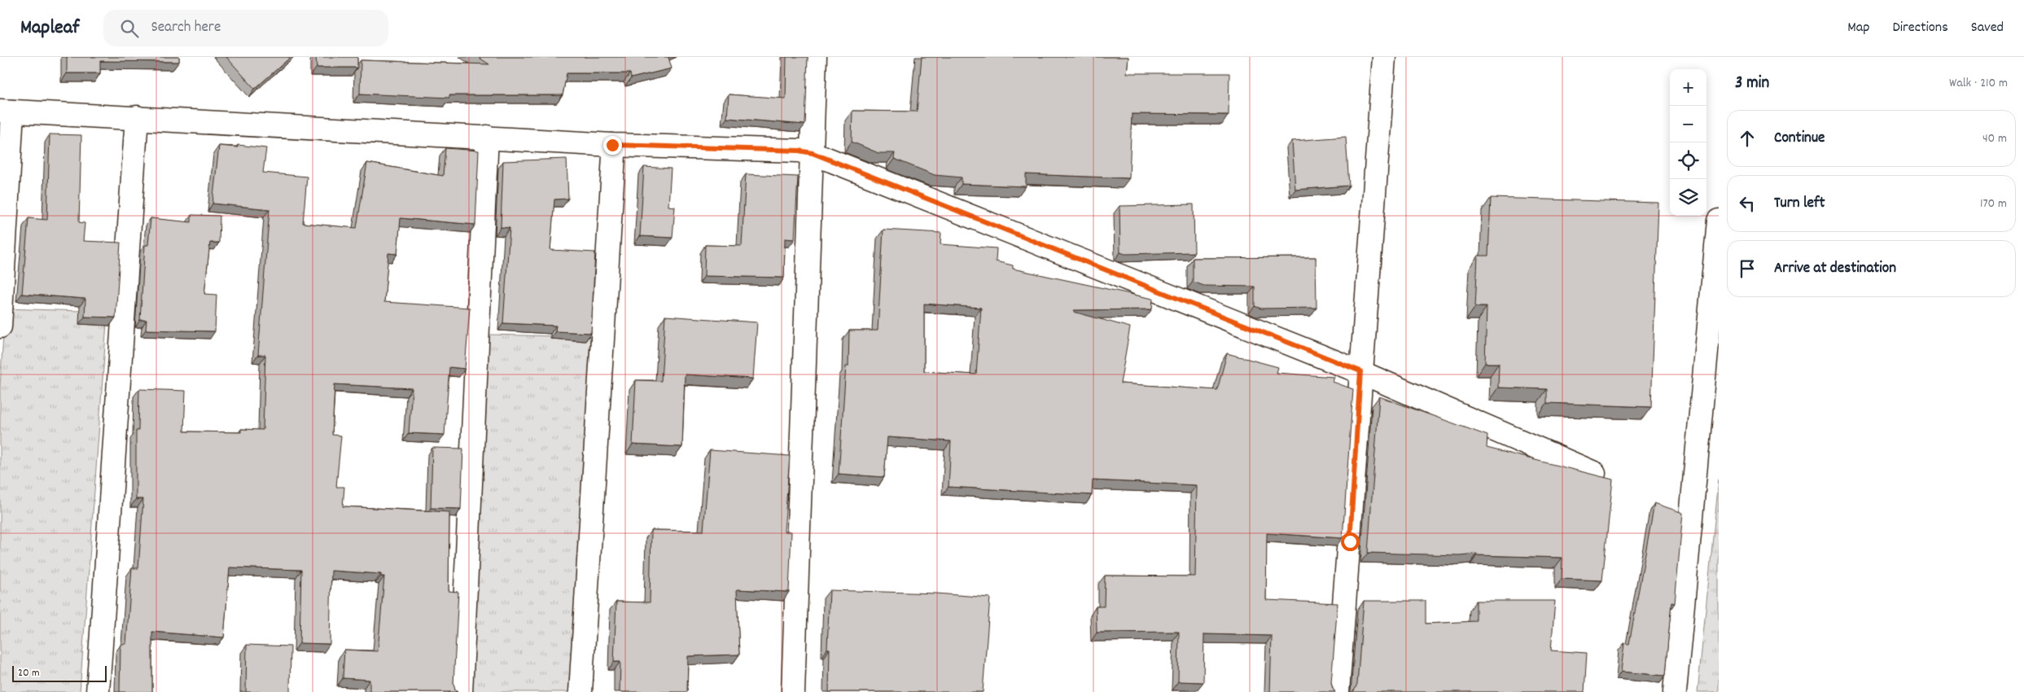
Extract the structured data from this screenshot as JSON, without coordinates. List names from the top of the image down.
{
  "scale_bar": "20 m",
  "page": {
    "header": "Mapleaf",
    "search": "Search here",
    "nav": ["Map", "Directions", "Saved"],
    "heading": ["3 min", "Walk · 210 m"],
    "map_buttons": ["+", "−"],
    "list": [
      ["Continue", "40 m"],
      ["Turn left", "170 m"],
      "Arrive at destination"
    ],
    "scale": "20 m"
  }
}
